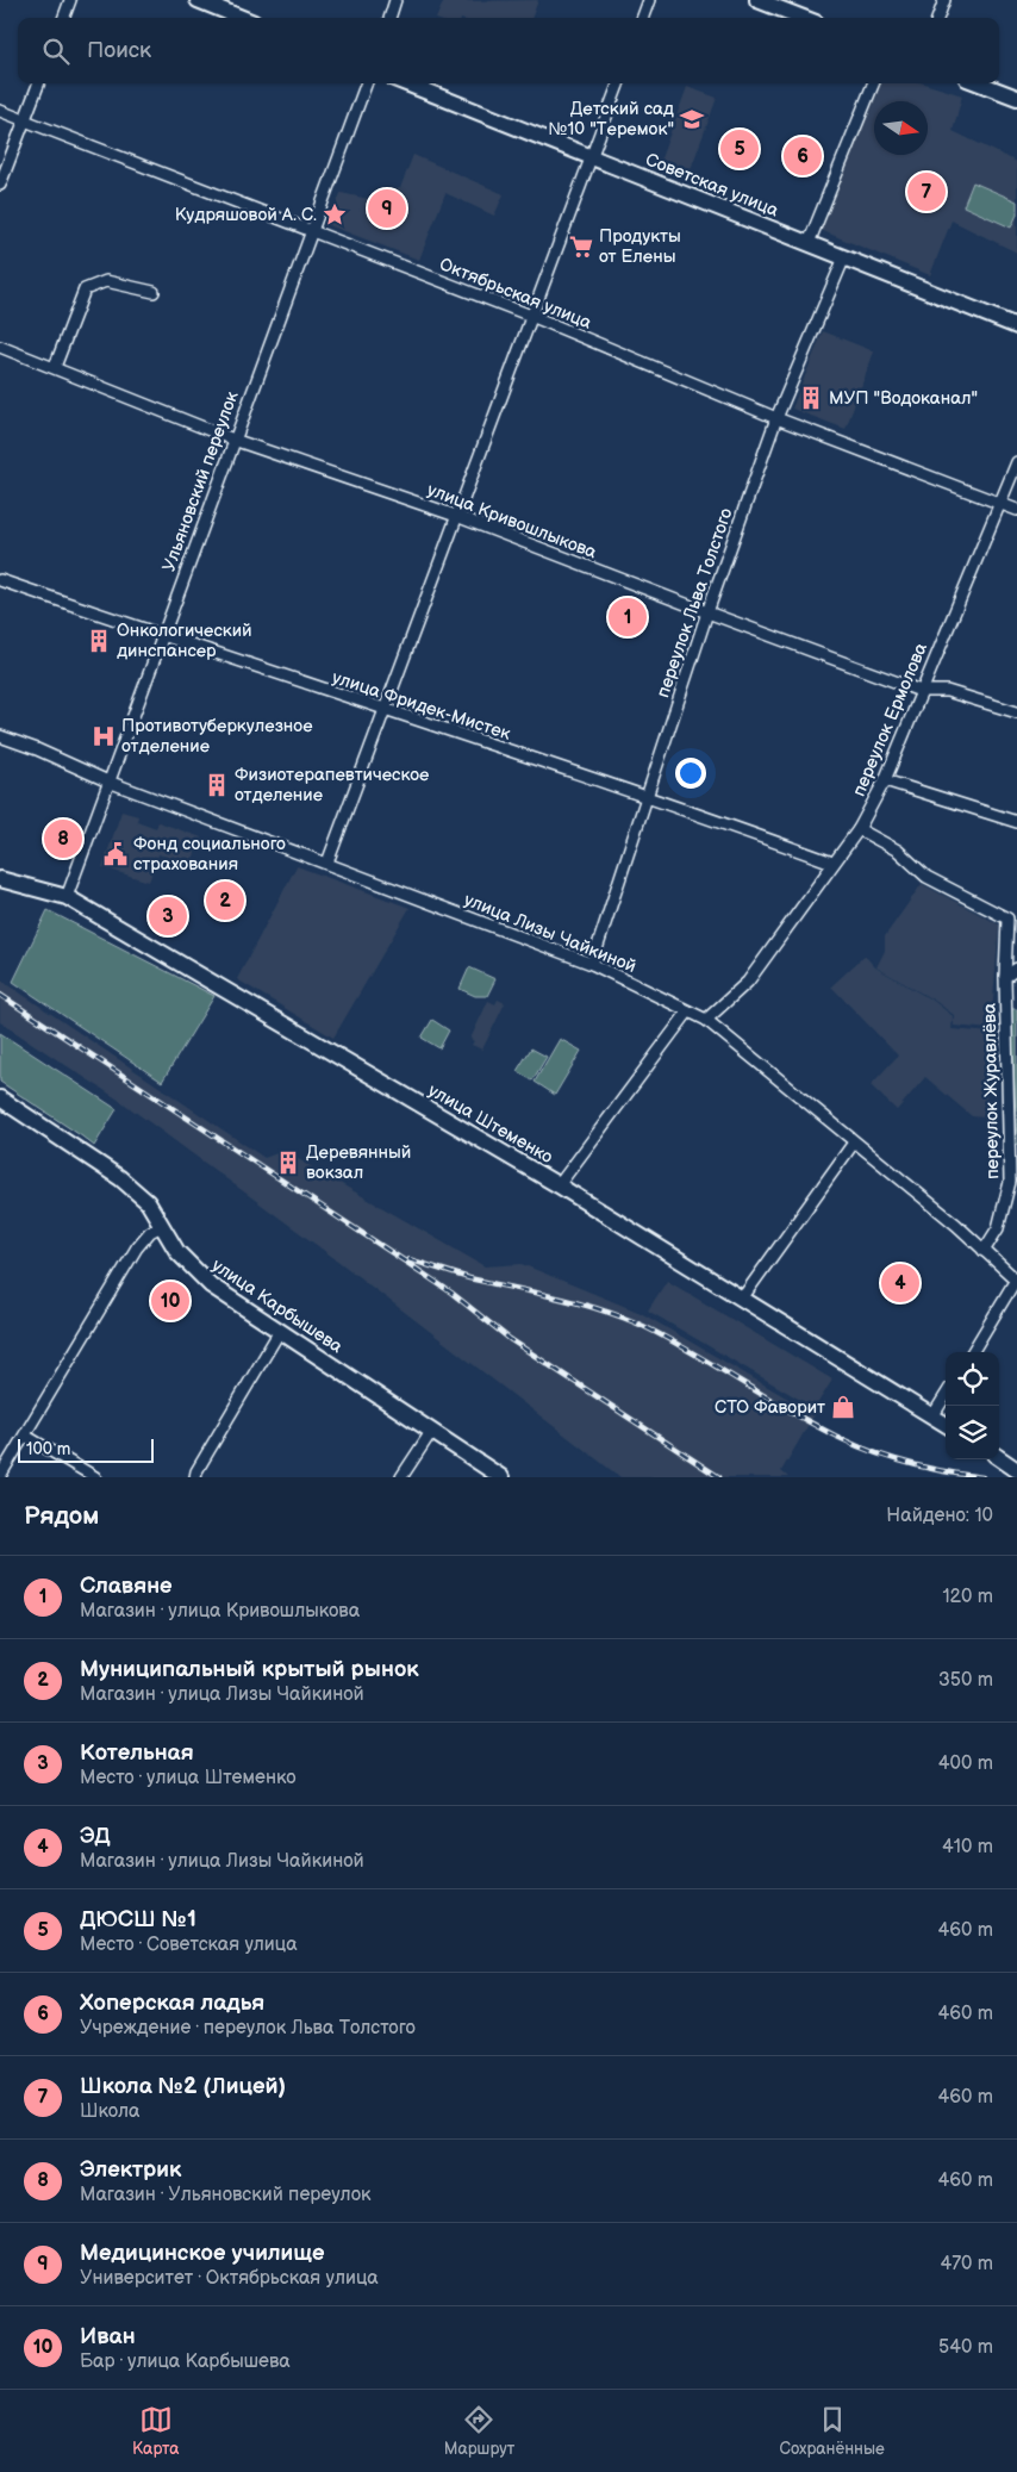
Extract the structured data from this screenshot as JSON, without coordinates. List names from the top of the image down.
{
  "streets": {
    "main road": ["Советская улица", "улица Штеменко", "улица Карбышева"],
    "street": [
      "Октябрьская улица",
      "Ульяновский переулок",
      "улица Кривошлыкова",
      "переулок Льва Толстого",
      "улица Фридек-Мистек",
      "переулок Ермолова",
      "улица Лизы Чайкиной",
      "переулок Журавлёва"
    ]
  },
  "crossings": [
    ["Советская улица", "переулок Льва Толстого"],
    ["Октябрьская улица", "Ульяновский переулок"],
    ["Октябрьская улица", "переулок Льва Толстого"],
    ["Октябрьская улица", "переулок Ермолова"],
    ["Ульяновский переулок", "улица Кривошлыкова"],
    ["Ульяновский переулок", "улица Фридек-Мистек"],
    ["Ульяновский переулок", "улица Лизы Чайкиной"],
    ["Ульяновский переулок", "улица Штеменко"],
    ["улица Кривошлыкова", "переулок Льва Толстого"],
    ["улица Кривошлыкова", "переулок Ермолова"],
    ["переулок Льва Толстого", "улица Фридек-Мистек"],
    ["переулок Льва Толстого", "улица Лизы Чайкиной"],
    ["улица Фридек-Мистек", "переулок Ермолова"],
    ["переулок Ермолова", "улица Лизы Чайкиной"],
    ["улица Лизы Чайкиной", "переулок Журавлёва"]
  ],
  "places": {
    "school or university": ["Детский сад №10 \"Теремок\""],
    "place": ["Кудряшовой А. С."],
    "supermarket": ["Продукты от Елены"],
    "building": [
      "МУП \"Водоканал\"",
      "Онкологический динспансер",
      "Физиотерапевтическое отделение",
      "Деревянный вокзал"
    ],
    "hospital": ["Противотуберкулезное отделение"],
    "public building": ["Фонд социального страхования"],
    "shop": ["СТО Фаворит"]
  },
  "scale_bar": "100 m",
  "north": "right",
  "page": {
    "search": "Поиск",
    "pins": [
      "5",
      "6",
      "7",
      "9",
      "1",
      "8",
      "2",
      "3",
      "4",
      "10"
    ],
    "scale": "100 m",
    "heading": ["Рядом", "Найдено: 10"],
    "list": [
      {
        "mark": "1",
        "name": "Славяне",
        "note": "Магазин · улица Кривошлыкова",
        "value": "120 m"
      },
      {
        "mark": "2",
        "name": "Муниципальный крытый рынок",
        "note": "Магазин · улица Лизы Чайкиной",
        "value": "350 m"
      },
      {
        "mark": "3",
        "name": "Котельная",
        "note": "Место · улица Штеменко",
        "value": "400 m"
      },
      {
        "mark": "4",
        "name": "ЭД",
        "note": "Магазин · улица Лизы Чайкиной",
        "value": "410 m"
      },
      {
        "mark": "5",
        "name": "ДЮСШ №1",
        "note": "Место · Советская улица",
        "value": "460 m"
      },
      {
        "mark": "6",
        "name": "Хоперская ладья",
        "note": "Учреждение · переулок Льва Толстого",
        "value": "460 m"
      },
      {
        "mark": "7",
        "name": "Школа №2 (Лицей)",
        "note": "Школа",
        "value": "460 m"
      },
      {
        "mark": "8",
        "name": "Электрик",
        "note": "Магазин · Ульяновский переулок",
        "value": "460 m"
      },
      {
        "mark": "9",
        "name": "Медицинское училище",
        "note": "Университет · Октябрьская улица",
        "value": "470 m"
      },
      {
        "mark": "10",
        "name": "Иван",
        "note": "Бар · улица Карбышева",
        "value": "540 m"
      }
    ],
    "nav": ["Карта", "Маршрут", "Сохранённые"]
  }
}
